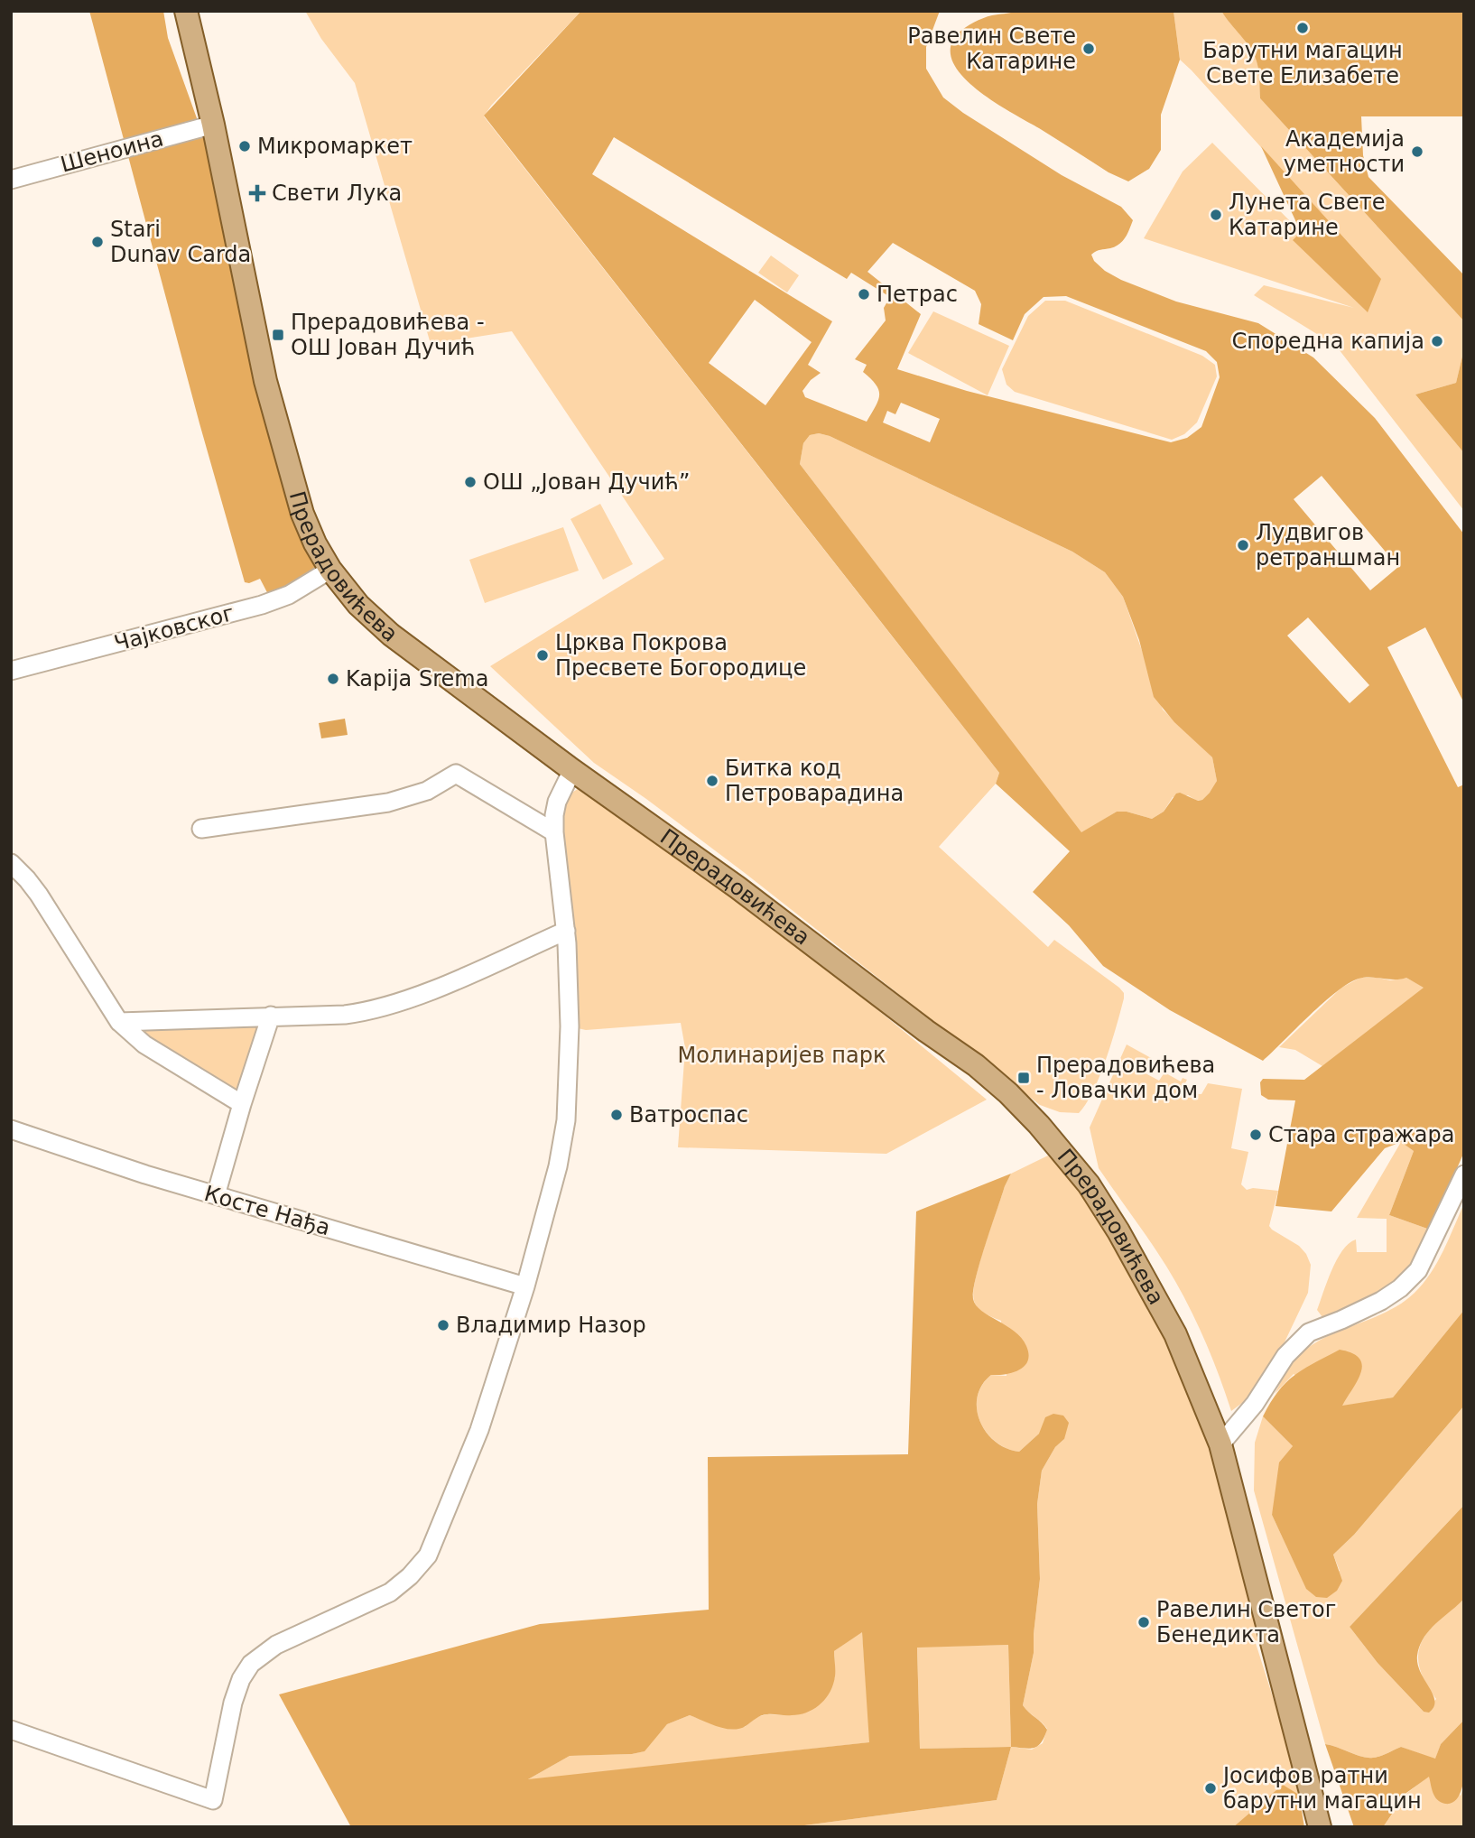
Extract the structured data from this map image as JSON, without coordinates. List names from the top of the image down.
{
  "streets": {
    "main road": ["Прерадовићева"],
    "street": ["Шеноина", "Чајковског", "Косте Нађа"]
  },
  "crossings": [
    ["Шеноина", "Прерадовићева"],
    ["Прерадовићева", "Чајковског"]
  ],
  "parks": ["Молинаријев парк"],
  "places": {
    "other": [
      "Барутни магацин Свете Елизабете",
      "Равелин Свете Катарине",
      "Микромаркет",
      "Академија уметности",
      "Лунета Свете Катарине",
      "Stari Dunav Carda",
      "Петрас",
      "Споредна капија",
      "ОШ „Јован Дучић”",
      "Лудвигов ретраншман",
      "Црква Покрова Пресвете Богородице",
      "Kapija Srema",
      "Битка код Петроварадина",
      "Ватроспас",
      "Стара стражара",
      "Владимир Назор",
      "Равелин Светог Бенедикта",
      "Јосифов ратни барутни магацин"
    ],
    "health": ["Свети Лука"],
    "transit": ["Прерадовићева - ОШ Јован Дучић", "Прерадовићева - Ловачки дом"]
  }
}
